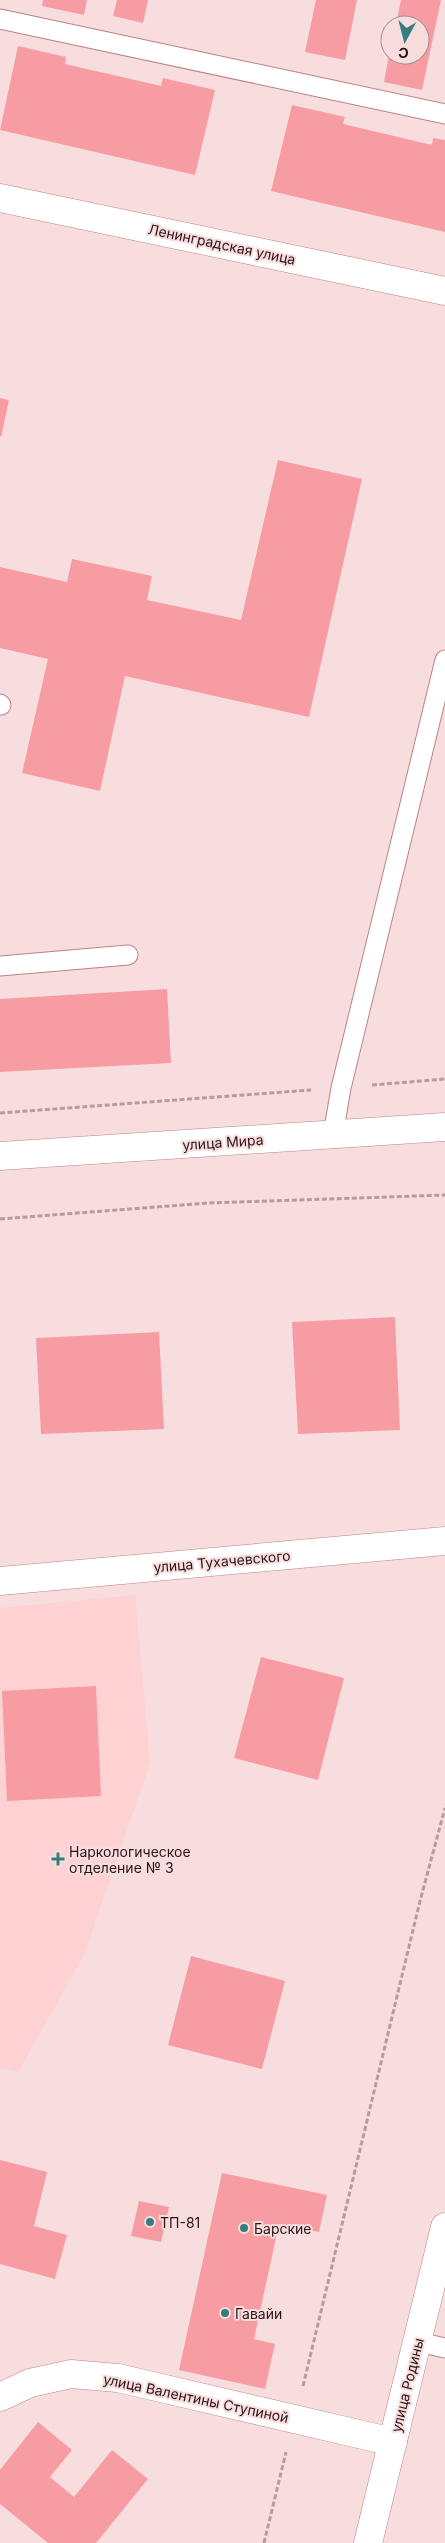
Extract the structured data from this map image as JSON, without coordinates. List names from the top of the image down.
{
  "streets": {
    "street": [
      "Ленинградская улица",
      "улица Мира",
      "улица Тухачевского",
      "улица Родины",
      "улица Валентины Ступиной"
    ]
  },
  "crossings": [
    ["улица Родины", "улица Валентины Ступиной"]
  ],
  "places": {
    "health": ["Наркологическое отделение № 3"],
    "other": ["ТП-81", "Барские", "Гавайи"]
  },
  "north": "bottom"
}
